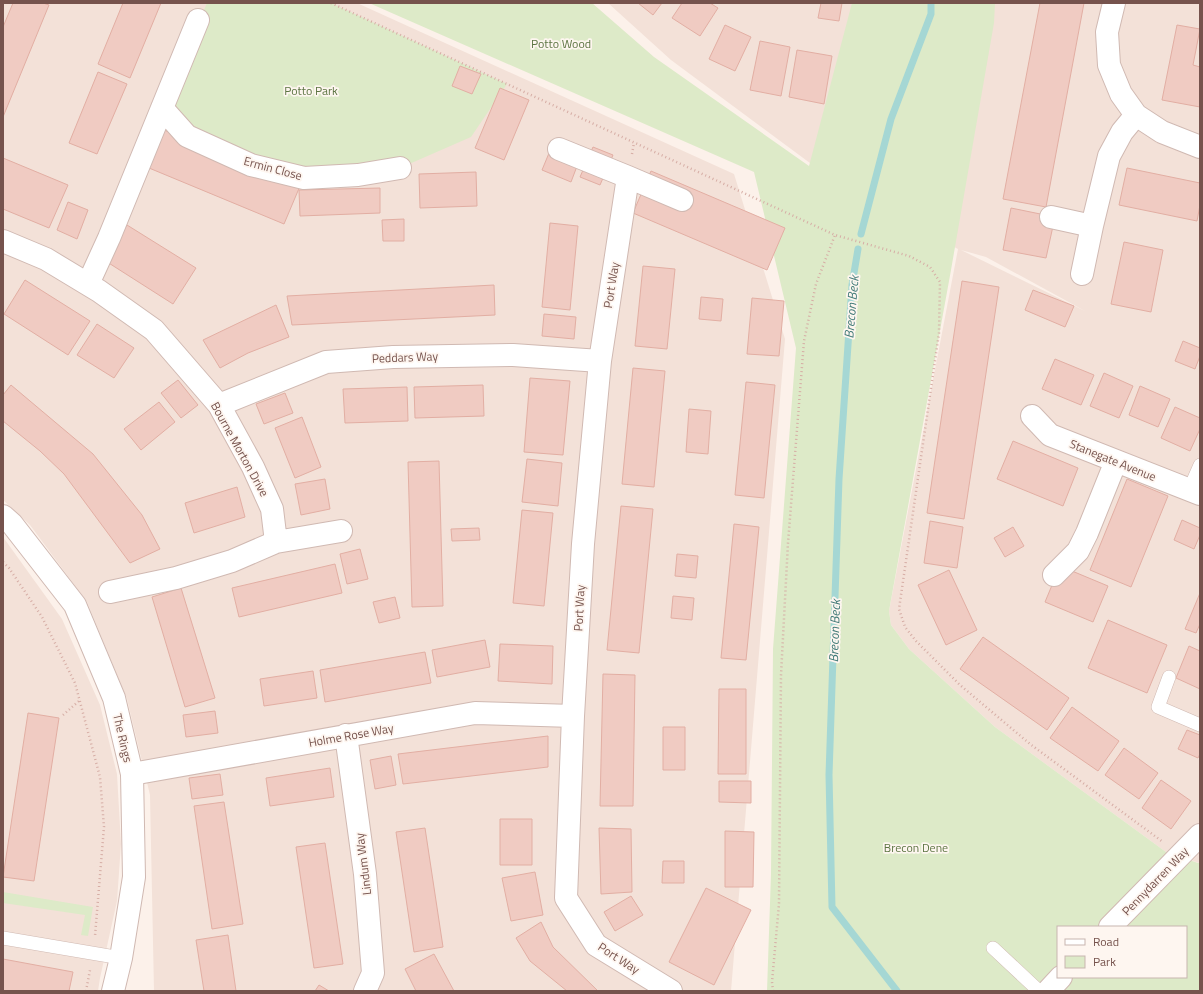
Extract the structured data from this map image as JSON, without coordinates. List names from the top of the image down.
{
  "streets": {
    "street": [
      "Ermin Close",
      "Port Way",
      "Peddars Way",
      "Bourne Morton Drive",
      "Stanegate Avenue",
      "Holme Rose Way",
      "The Rings",
      "Lindum Way",
      "Pennydarren Way"
    ]
  },
  "crossings": [
    ["Port Way", "Peddars Way"],
    ["Port Way", "Holme Rose Way"],
    ["Peddars Way", "Bourne Morton Drive"],
    ["Holme Rose Way", "The Rings"],
    ["Holme Rose Way", "Lindum Way"]
  ],
  "water": ["Brecon Beck"],
  "parks": ["Potto Wood", "Potto Park", "Brecon Dene"],
  "legend": ["Road", "Park"]
}
